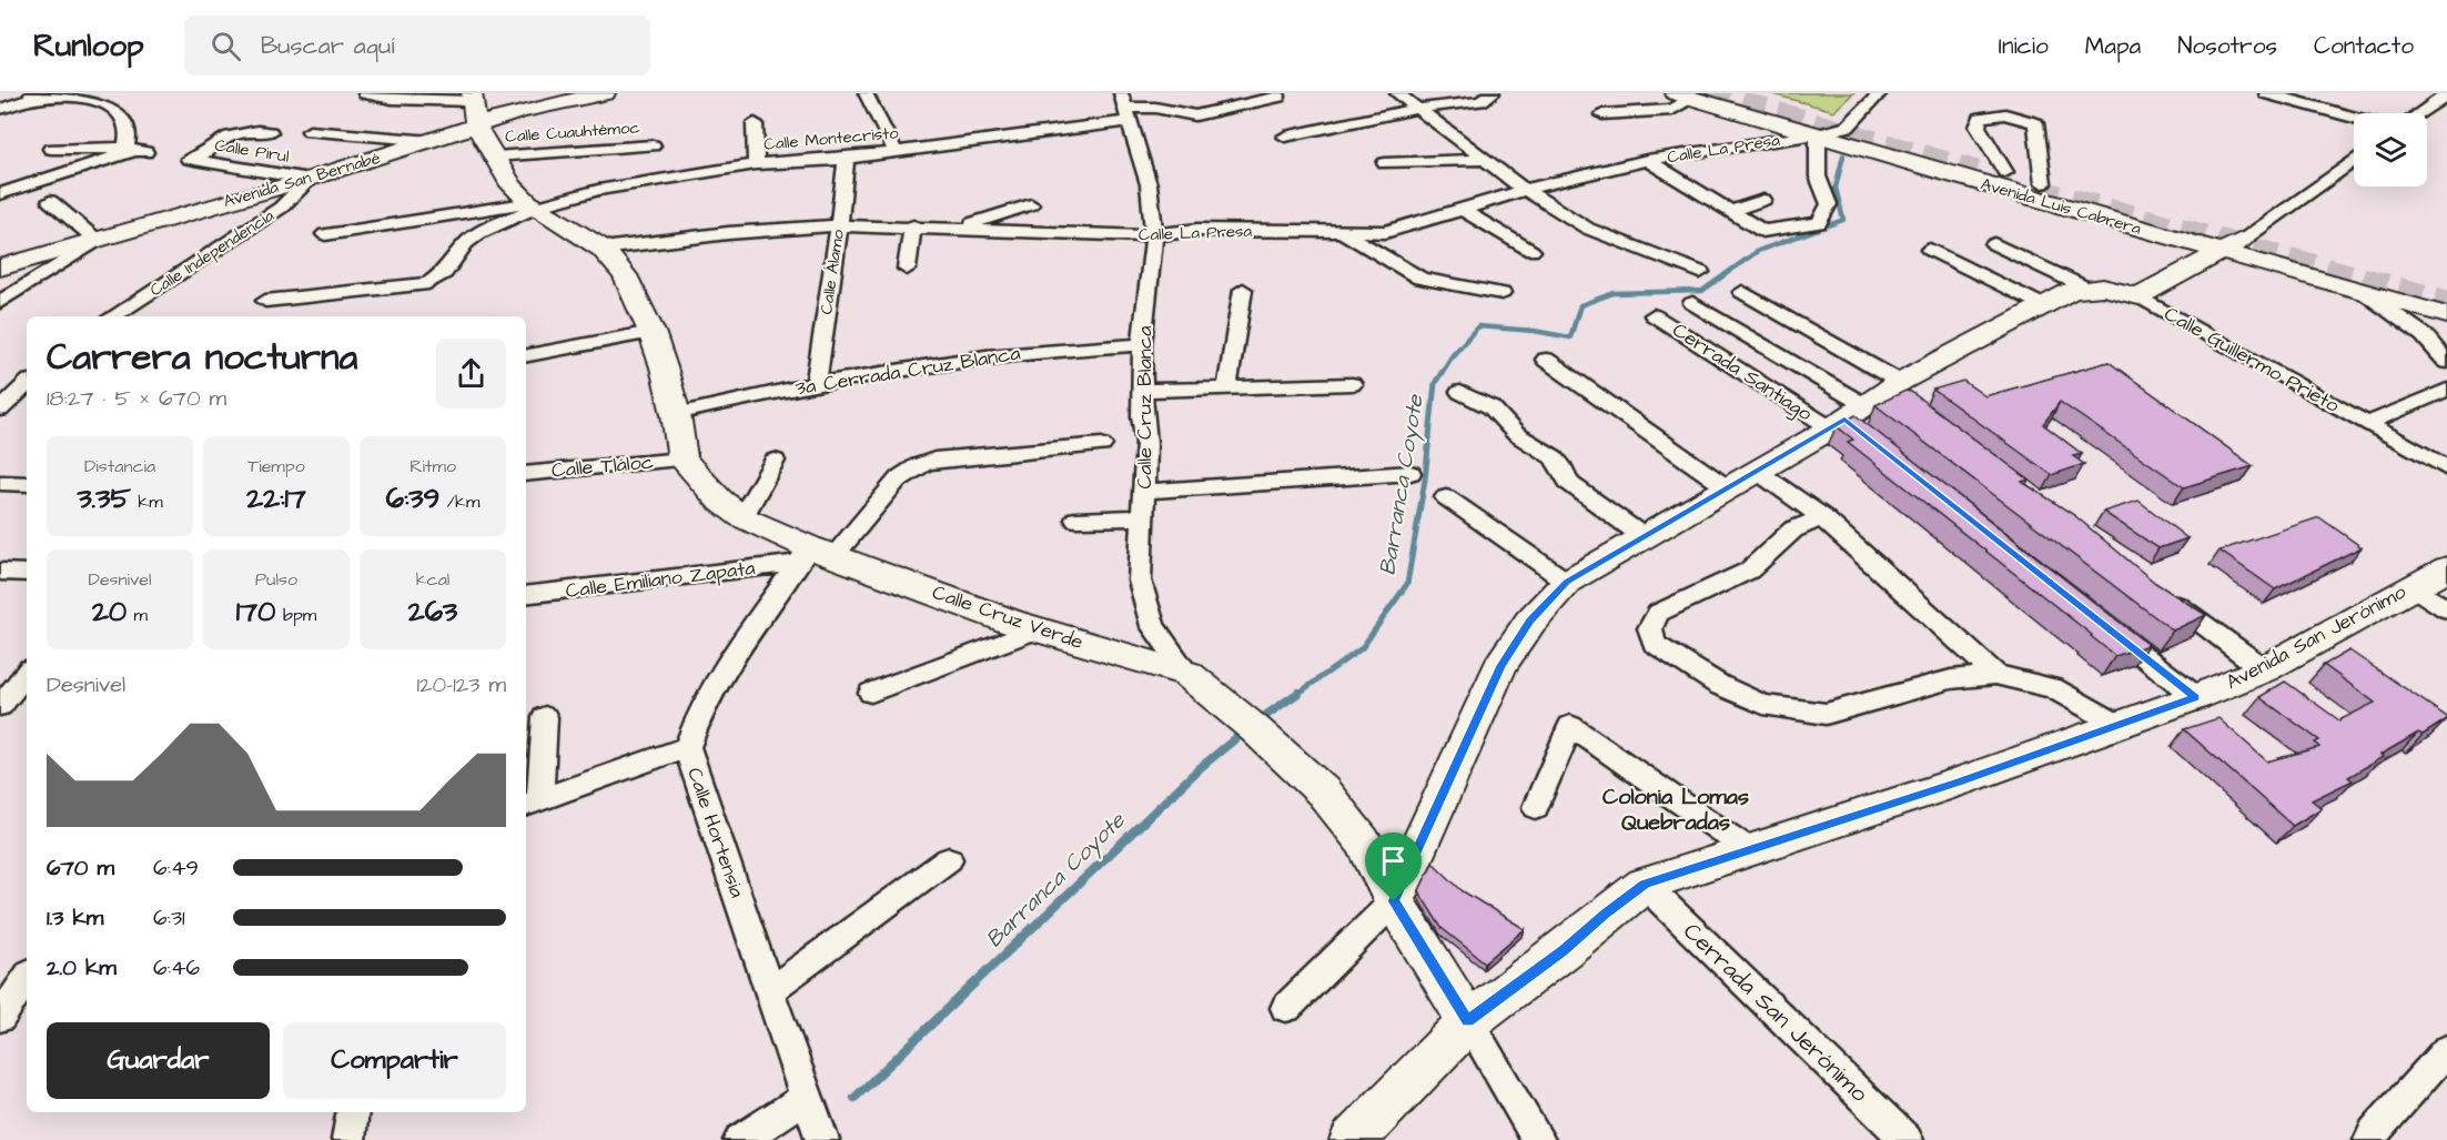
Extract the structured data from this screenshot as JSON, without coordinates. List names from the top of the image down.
{
  "streets": {
    "main road": [
      "Avenida San Bernabé",
      "Avenida Luis Cabrera",
      "Calle Cruz Verde",
      "Avenida San Jerónimo"
    ],
    "street": [
      "Calle Cuauhtémoc",
      "Calle Montecristo",
      "Calle La Presa",
      "Calle Pirul",
      "Calle Independencia",
      "Calle Álamo",
      "Calle Guillermo Prieto",
      "3a Cerrada Cruz Blanca",
      "Cerrada Santiago",
      "Calle Cruz Blanca",
      "Calle Tláloc",
      "Calle Emiliano Zapata",
      "Calle Hortensia",
      "Cerrada San Jerónimo"
    ]
  },
  "crossings": [
    ["Calle Montecristo", "Calle Álamo"],
    ["Calle Montecristo", "Calle Cruz Blanca"],
    ["Calle La Presa", "Avenida Luis Cabrera"],
    ["Calle La Presa", "Calle Álamo"],
    ["Calle La Presa", "Calle Cruz Blanca"],
    ["Calle Pirul", "Avenida San Bernabé"],
    ["Calle Pirul", "Calle Independencia"],
    ["Avenida San Bernabé", "Calle Independencia"],
    ["Calle Álamo", "3a Cerrada Cruz Blanca"],
    ["3a Cerrada Cruz Blanca", "Calle Cruz Blanca"],
    ["Calle Cruz Blanca", "Calle Cruz Verde"],
    ["Calle Tláloc", "Calle Cruz Verde"],
    ["Calle Emiliano Zapata", "Calle Cruz Verde"],
    ["Calle Emiliano Zapata", "Calle Hortensia"],
    ["Calle Cruz Verde", "Avenida San Jerónimo"],
    ["Calle Cruz Verde", "Calle Hortensia"],
    ["Avenida San Jerónimo", "Cerrada San Jerónimo"]
  ],
  "districts": ["Colonia Lomas Quebradas"],
  "water": ["Barranca Coyote"],
  "page": {
    "header": "Runloop",
    "search": "Buscar aquí",
    "nav": [
      "Inicio",
      "Mapa",
      "Nosotros",
      "Contacto"
    ],
    "heading": ["Carrera nocturna", "18:27 · 5 × 670 m"],
    "stats": [
      ["Distancia", "3.35 km"],
      ["Tiempo", "22:17"],
      ["Ritmo", "6:39 /km"],
      ["Desnivel", "20 m"],
      ["Pulso", "170 bpm"],
      ["kcal", "263"]
    ],
    "chart": ["Desnivel", "120–123 m"],
    "list": [
      {
        "name": "670 m",
        "note": "6:49"
      },
      {
        "name": "1.3 km",
        "note": "6:31"
      },
      {
        "name": "2.0 km",
        "note": "6:46"
      }
    ],
    "buttons": ["Guardar", "Compartir"]
  }
}
